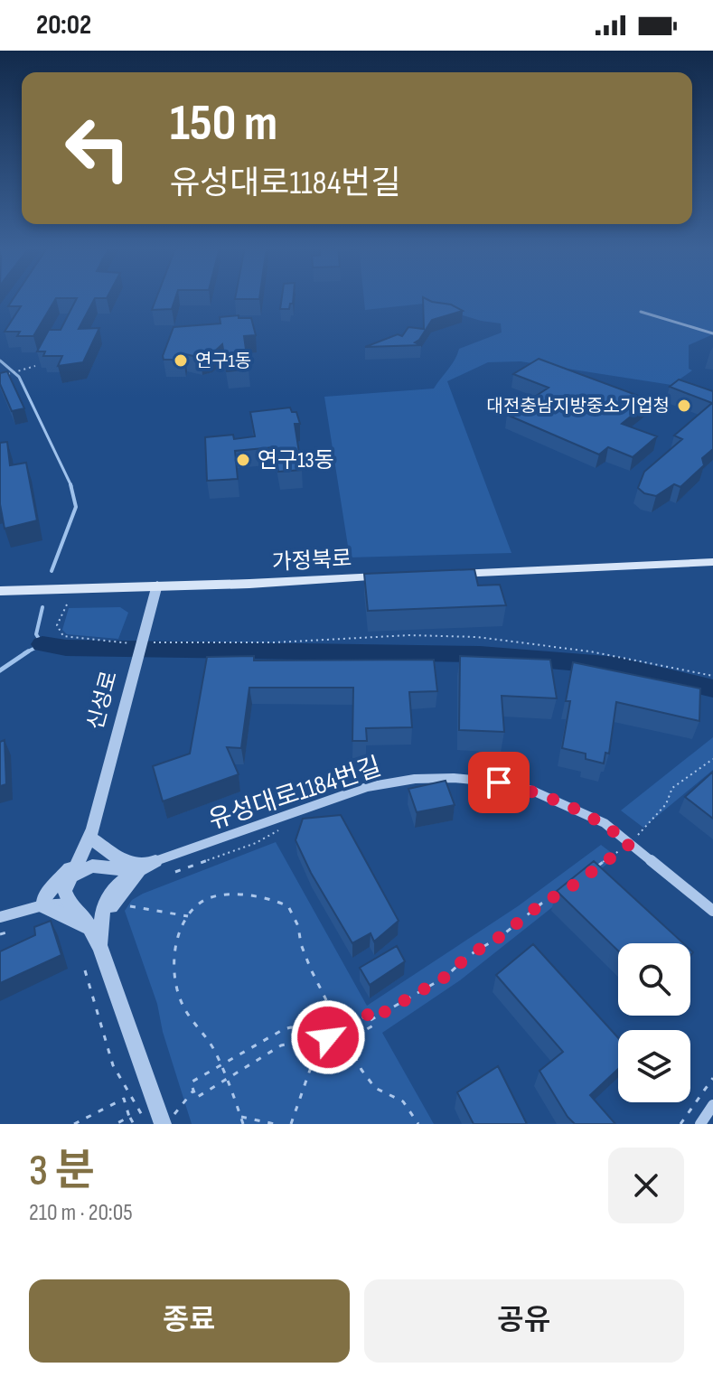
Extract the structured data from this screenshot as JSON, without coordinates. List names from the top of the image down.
{
  "streets": {
    "main road": ["가정북로"],
    "street": ["신성로", "유성대로1184번길"]
  },
  "crossings": [
    ["가정북로", "신성로"]
  ],
  "places": ["연구1동", "대전충남지방중소기업청", "연구13동"],
  "page": {
    "status": "20:02",
    "turn": ["150 m", "유성대로1184번길"],
    "heading": ["3 분", "210 m · 20:05"],
    "buttons": ["종료", "공유"]
  }
}
